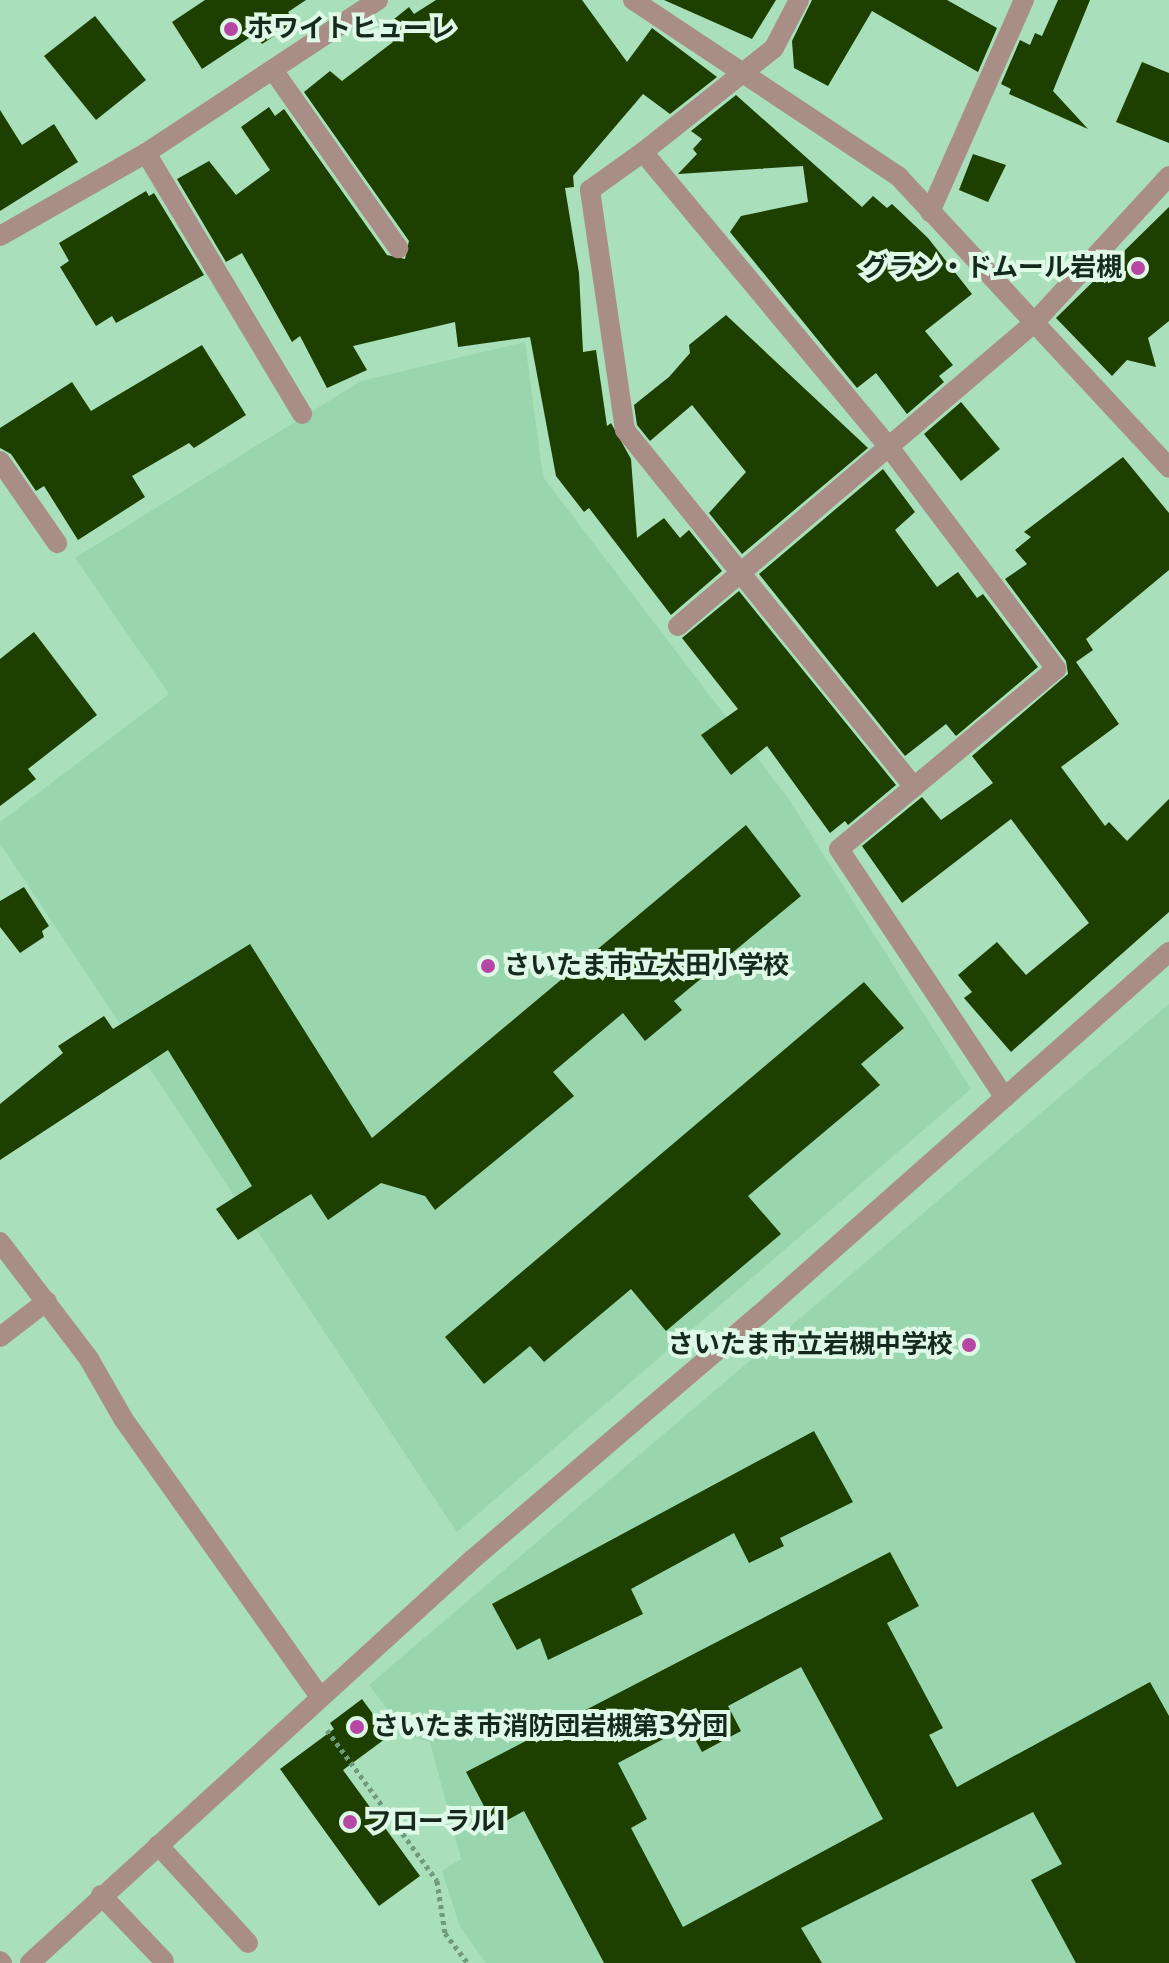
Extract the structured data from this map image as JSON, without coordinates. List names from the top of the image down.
{
  "places": [
    "ホワイトヒューレ",
    "グラン・ドムール岩槻",
    "さいたま市立太田小学校",
    "さいたま市立岩槻中学校",
    "さいたま市消防団岩槻第3分団",
    "フローラルⅠ"
  ]
}
